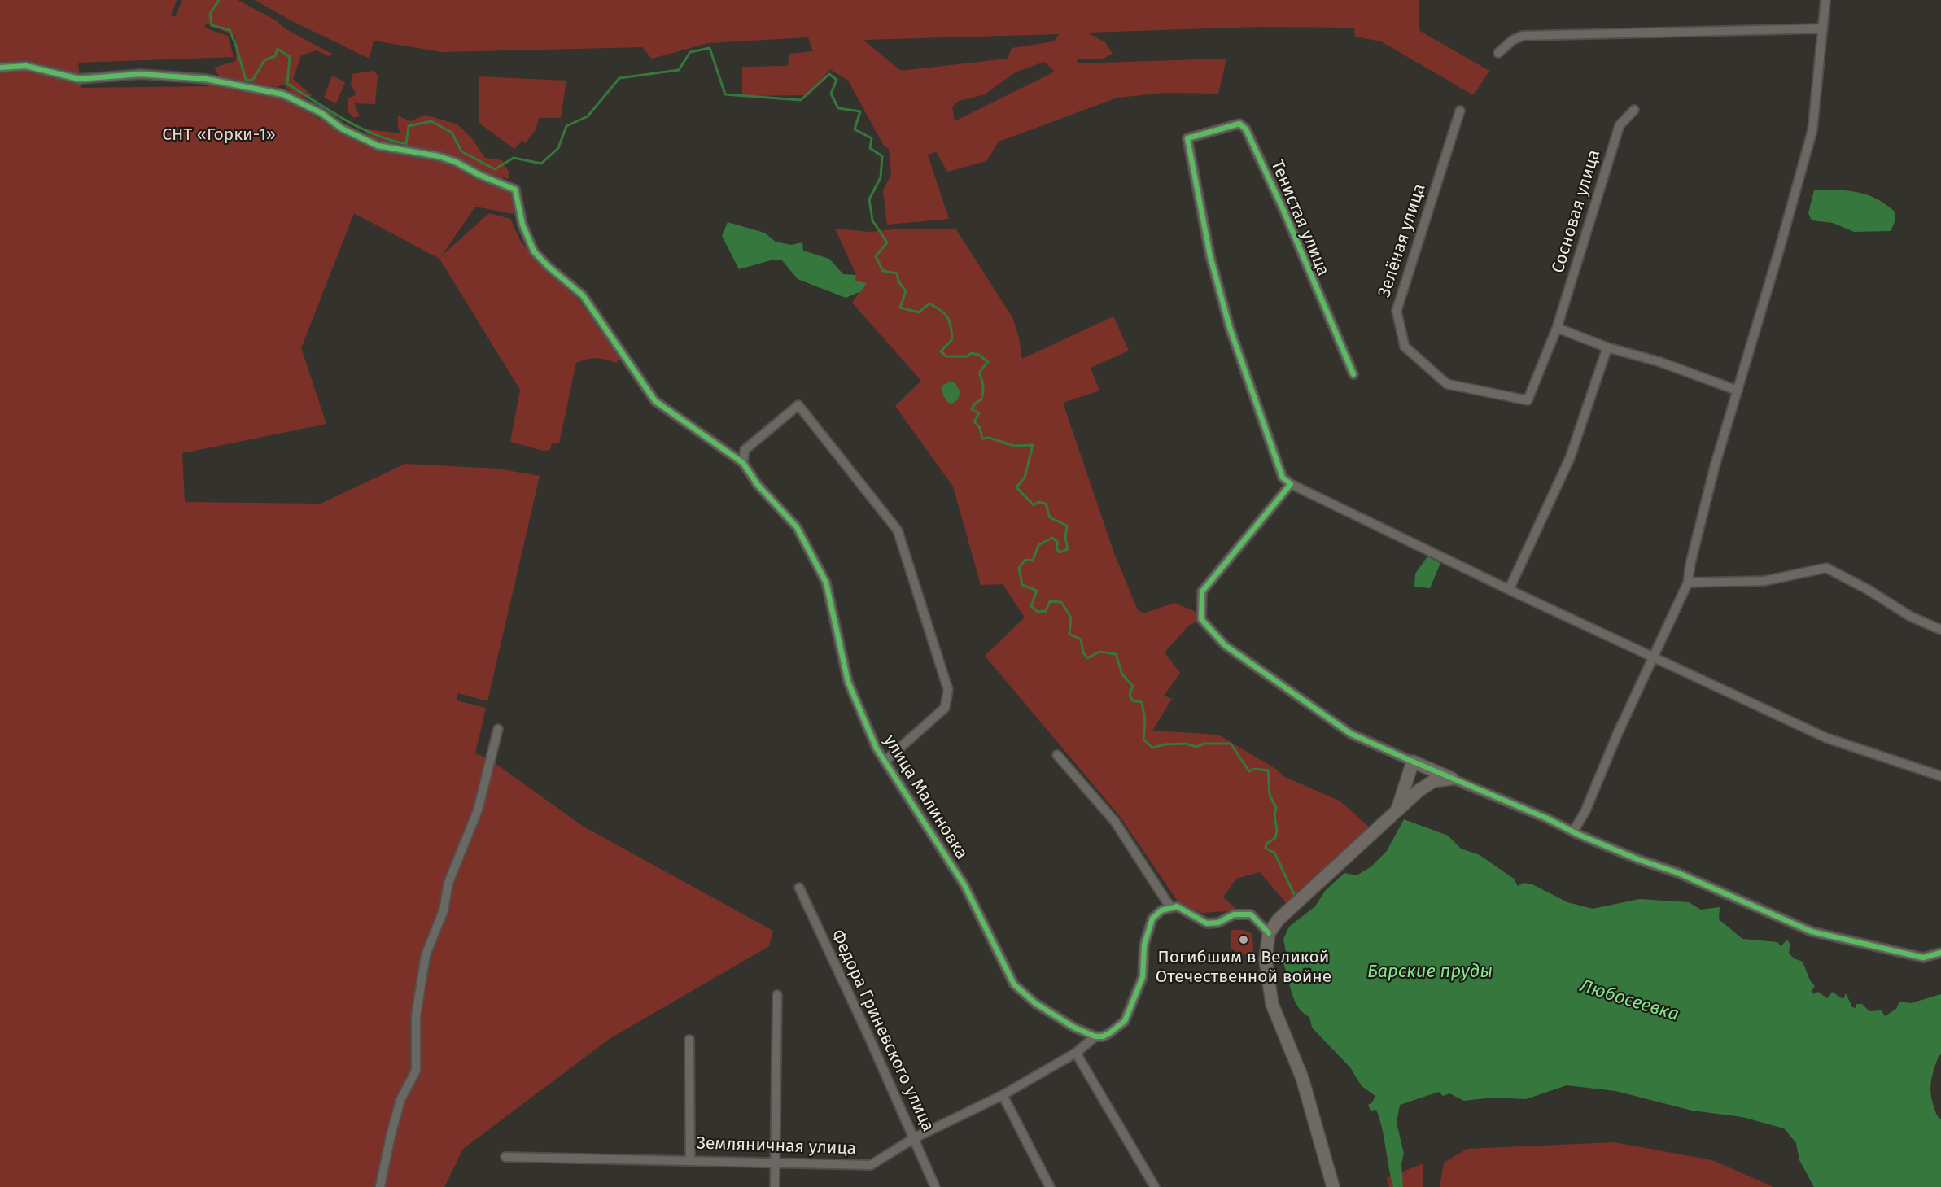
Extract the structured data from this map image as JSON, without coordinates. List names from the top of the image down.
{
  "streets": {
    "street": [
      "Сосновая улица",
      "Тенистая улица",
      "Зелёная улица",
      "улица Малиновка",
      "Федора Гриневского улица",
      "Земляничная улица"
    ]
  },
  "crossings": [
    ["Сосновая улица", "Зелёная улица"],
    ["улица Малиновка", "Земляничная улица"],
    ["Федора Гриневского улица", "Земляничная улица"]
  ],
  "water": ["Барские пруды", "Любосеевка"],
  "parks": ["СНТ «Горки-1»"],
  "places": ["Погибшим в Великой Отечественной войне"]
}
